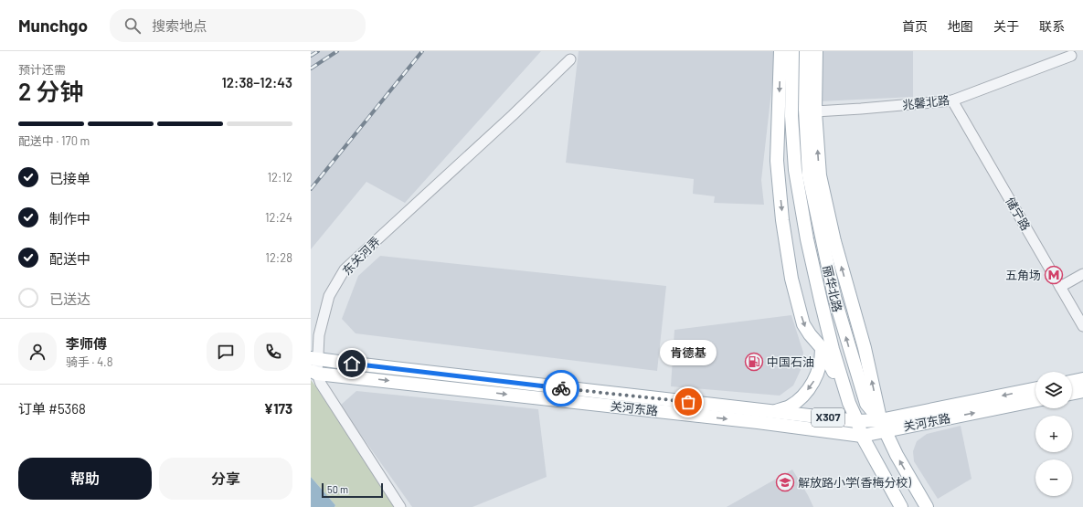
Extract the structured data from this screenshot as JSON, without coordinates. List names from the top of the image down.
{
  "streets": {
    "main road": ["丽华北路", "关河东路", "X307"],
    "street": ["兆馨北路", "储宁路", "东关河弄"]
  },
  "crossings": [
    ["兆馨北路", "储宁路"],
    ["东关河弄", "关河东路"],
    ["丽华北路", "关河东路"]
  ],
  "places": {
    "metro station": ["五角场"],
    "fuel station": ["中国石油"],
    "other": ["肯德基"],
    "school or university": ["解放路小学(香梅分校)"]
  },
  "scale_bar": "50 m",
  "page": {
    "header": "Munchgo",
    "search": "搜索地点",
    "nav": [
      "首页",
      "地图",
      "关于",
      "联系"
    ],
    "heading": ["2 分钟", "预计还需", "12:38–12:43"],
    "panel": [
      "李师傅",
      "骑手 · 4.8",
      "订单 #5368",
      "¥173"
    ],
    "bar": "配送中 · 170 m",
    "list": [
      ["已接单", "12:12"],
      ["制作中", "12:24"],
      ["配送中", "12:28"],
      "已送达"
    ],
    "bubble": "肯德基",
    "map_buttons": ["+", "−"],
    "buttons": ["帮助", "分享"],
    "scale": "50 m"
  }
}
